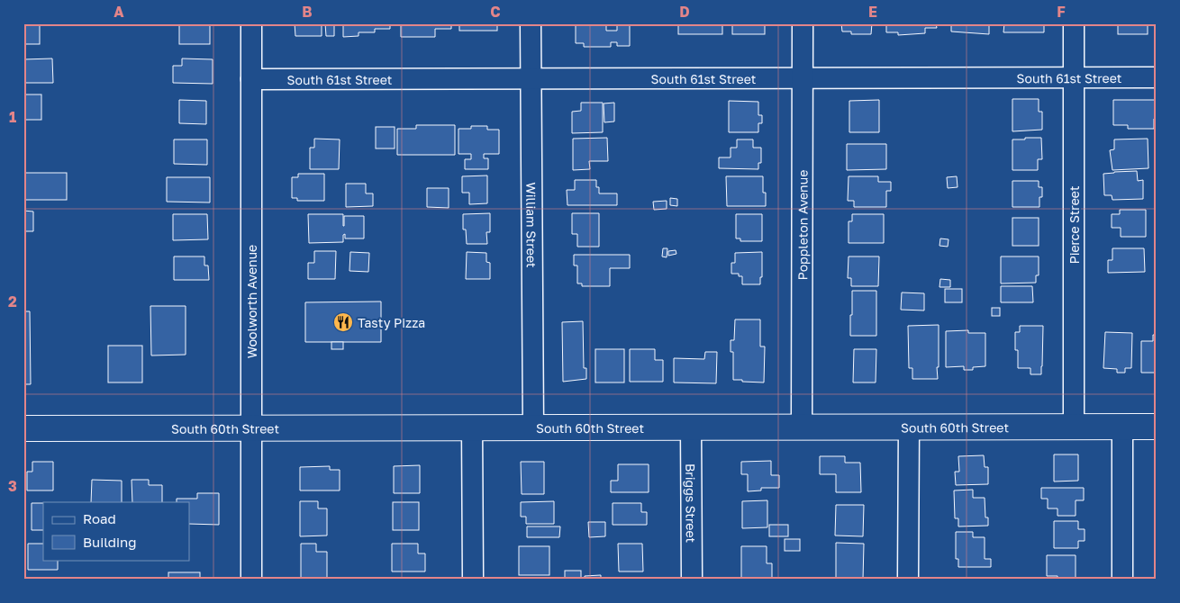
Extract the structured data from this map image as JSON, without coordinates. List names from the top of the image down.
{
  "streets": {
    "main road": ["South 60th Street"],
    "street": [
      "South 61st Street",
      "William Street",
      "Poppleton Avenue",
      "Pierce Street",
      "Woolworth Avenue",
      "Briggs Street"
    ]
  },
  "crossings": [
    ["South 61st Street", "William Street"],
    ["South 61st Street", "Poppleton Avenue"],
    ["South 61st Street", "Pierce Street"],
    ["South 61st Street", "Woolworth Avenue"],
    ["William Street", "South 60th Street"],
    ["Poppleton Avenue", "South 60th Street"],
    ["Pierce Street", "South 60th Street"],
    ["Woolworth Avenue", "South 60th Street"],
    ["South 60th Street", "Briggs Street"]
  ],
  "places": {
    "restaurant": ["Tasty Pizza"]
  },
  "legend": ["Road", "Building"],
  "grid": {
    "columns": [
      "A",
      "B",
      "C",
      "D",
      "E",
      "F"
    ],
    "rows": ["1", "2", "3"]
  }
}
